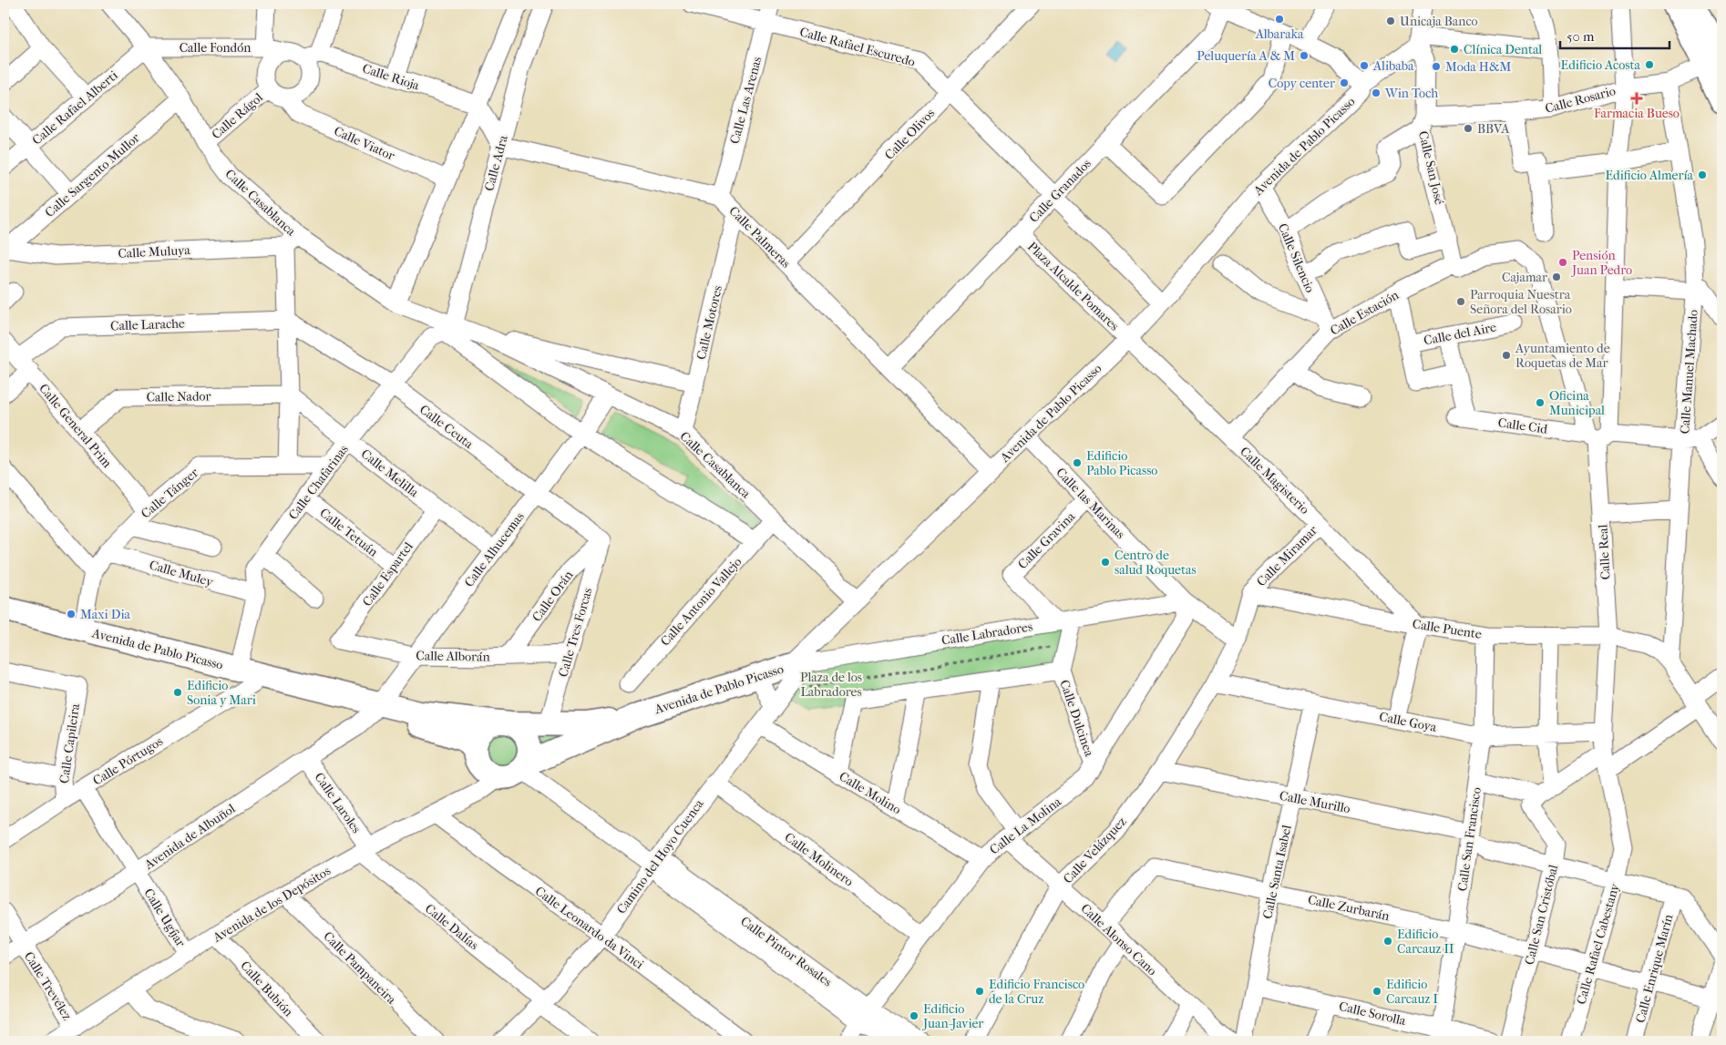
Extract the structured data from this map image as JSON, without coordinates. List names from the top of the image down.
{
  "streets": {
    "street": [
      "Calle Rafael Escuredo",
      "Calle Fondón",
      "Calle Rioja",
      "Calle Rosario",
      "Calle Las Arenas",
      "Calle Rafael Alberti",
      "Calle Rágol",
      "Calle Olivos",
      "Calle Viator",
      "Avenida de Pablo Picasso",
      "Calle Adra",
      "Calle San José",
      "Calle Sargento Mullor",
      "Calle Granados",
      "Calle Casablanca",
      "Calle Palmeras",
      "Calle Muluya",
      "Calle Silencio",
      "Plaza Alcalde Pomares",
      "Calle Estación",
      "Calle Motores",
      "Calle Larache",
      "Calle del Aire",
      "Calle Manuel Machado",
      "Calle Nador",
      "Calle General Prim",
      "Calle Cid",
      "Calle Ceuta",
      "Calle Melilla",
      "Calle Magisterio",
      "Calle Chafarinas",
      "Calle Tánger",
      "Calle las Marinas",
      "Calle Tetuán",
      "Calle Gravina",
      "Calle Alhucemas",
      "Calle Real",
      "Calle Miramar",
      "Calle Muley",
      "Calle Espartel",
      "Calle Orán",
      "Calle Antonio Vallejo",
      "Calle Puente",
      "Calle Tres Forcas",
      "Calle Labradores",
      "Calle Alborán",
      "Calle Dulcinea",
      "Calle Goya",
      "Calle Capileira",
      "Calle Pórtugos",
      "Calle Molino",
      "Calle Murillo",
      "Calle Laroles",
      "Calle La Molina",
      "Avenida de Albuñol",
      "Calle San Francisco",
      "Calle Velázquez",
      "Camino del Hoyo Cuenca",
      "Calle Molinero",
      "Calle Santa Isabel",
      "Avenida de los Depósitos",
      "Calle Zurbarán",
      "Calle San Cristóbal",
      "Calle Ugíjar",
      "Calle Dalías",
      "Calle Leonardo da Vinci",
      "Calle Alonso Cano",
      "Calle Rafael Cabestany",
      "Calle Pintor Rosales",
      "Calle Pampaneira",
      "Calle Enrique Marín",
      "Calle Trevélez",
      "Calle Bubión",
      "Calle Sorolla"
    ]
  },
  "crossings": [
    ["Calle Rafael Escuredo", "Calle Las Arenas"],
    ["Calle Rafael Escuredo", "Calle Olivos"],
    ["Calle Rafael Escuredo", "Calle Granados"],
    ["Calle Fondón", "Calle Rioja"],
    ["Calle Fondón", "Calle Rafael Alberti"],
    ["Calle Fondón", "Calle Rágol"],
    ["Calle Fondón", "Calle Viator"],
    ["Calle Fondón", "Calle Casablanca"],
    ["Calle Rioja", "Calle Rágol"],
    ["Calle Rioja", "Calle Viator"],
    ["Calle Rosario", "Calle San José"],
    ["Calle Rosario", "Calle Manuel Machado"],
    ["Calle Las Arenas", "Calle Palmeras"],
    ["Calle Rafael Alberti", "Calle Casablanca"],
    ["Calle Rágol", "Calle Viator"],
    ["Calle Rágol", "Calle Casablanca"],
    ["Calle Olivos", "Calle Palmeras"],
    ["Avenida de Pablo Picasso", "Calle San José"],
    ["Avenida de Pablo Picasso", "Calle Casablanca"],
    ["Avenida de Pablo Picasso", "Calle Palmeras"],
    ["Avenida de Pablo Picasso", "Calle Silencio"],
    ["Avenida de Pablo Picasso", "Plaza Alcalde Pomares"],
    ["Avenida de Pablo Picasso", "Calle Magisterio"],
    ["Avenida de Pablo Picasso", "Calle Chafarinas"],
    ["Avenida de Pablo Picasso", "Calle Tánger"],
    ["Avenida de Pablo Picasso", "Calle las Marinas"],
    ["Avenida de Pablo Picasso", "Calle Alhucemas"],
    ["Avenida de Pablo Picasso", "Calle Tres Forcas"],
    ["Avenida de Pablo Picasso", "Calle Labradores"],
    ["Avenida de Pablo Picasso", "Calle Pórtugos"],
    ["Avenida de Pablo Picasso", "Avenida de Albuñol"],
    ["Avenida de Pablo Picasso", "Camino del Hoyo Cuenca"],
    ["Avenida de Pablo Picasso", "Avenida de los Depósitos"],
    ["Avenida de Pablo Picasso", "Calle Pintor Rosales"],
    ["Calle Adra", "Calle Casablanca"],
    ["Calle Adra", "Calle Palmeras"],
    ["Calle Adra", "Calle Chafarinas"],
    ["Calle San José", "Calle Estación"],
    ["Calle Sargento Mullor", "Calle Casablanca"],
    ["Calle Sargento Mullor", "Calle Muluya"],
    ["Calle Granados", "Calle Palmeras"],
    ["Calle Granados", "Plaza Alcalde Pomares"],
    ["Calle Casablanca", "Calle Muluya"],
    ["Calle Casablanca", "Calle Motores"],
    ["Calle Casablanca", "Calle Chafarinas"],
    ["Calle Casablanca", "Calle Alhucemas"],
    ["Calle Casablanca", "Calle Antonio Vallejo"],
    ["Calle Palmeras", "Calle Motores"],
    ["Calle Silencio", "Calle Estación"],
    ["Plaza Alcalde Pomares", "Calle Magisterio"],
    ["Calle Estación", "Calle Magisterio"],
    ["Calle Estación", "Calle Real"],
    ["Calle Larache", "Calle General Prim"],
    ["Calle Larache", "Calle Ceuta"],
    ["Calle Manuel Machado", "Calle Cid"],
    ["Calle Manuel Machado", "Calle Puente"],
    ["Calle Nador", "Calle General Prim"],
    ["Calle Nador", "Calle Melilla"],
    ["Calle General Prim", "Calle Tánger"],
    ["Calle Cid", "Calle Real"],
    ["Calle Ceuta", "Calle Chafarinas"],
    ["Calle Ceuta", "Calle Alhucemas"],
    ["Calle Ceuta", "Calle Orán"],
    ["Calle Ceuta", "Calle Tres Forcas"],
    ["Calle Melilla", "Calle Chafarinas"],
    ["Calle Melilla", "Calle Alhucemas"],
    ["Calle Melilla", "Calle Espartel"],
    ["Calle Magisterio", "Calle Miramar"],
    ["Calle Magisterio", "Calle Puente"],
    ["Calle Chafarinas", "Calle Tánger"],
    ["Calle Chafarinas", "Calle Tetuán"],
    ["Calle Chafarinas", "Calle Muley"],
    ["Calle Chafarinas", "Calle Pórtugos"],
    ["Calle Tánger", "Calle Muley"],
    ["Calle las Marinas", "Calle Gravina"],
    ["Calle las Marinas", "Calle Miramar"],
    ["Calle las Marinas", "Calle Labradores"],
    ["Calle las Marinas", "Calle La Molina"],
    ["Calle las Marinas", "Calle Velázquez"],
    ["Calle Tetuán", "Calle Espartel"],
    ["Calle Gravina", "Calle Labradores"],
    ["Calle Alhucemas", "Calle Alborán"],
    ["Calle Alhucemas", "Avenida de Albuñol"],
    ["Calle Real", "Calle Puente"],
    ["Calle Real", "Calle Goya"],
    ["Calle Real", "Calle Rafael Cabestany"],
    ["Calle Miramar", "Calle Puente"],
    ["Calle Miramar", "Calle Velázquez"],
    ["Calle Espartel", "Calle Alborán"],
    ["Calle Orán", "Calle Tres Forcas"],
    ["Calle Orán", "Calle Alborán"],
    ["Calle Puente", "Calle San Francisco"],
    ["Calle Tres Forcas", "Calle Alborán"],
    ["Calle Labradores", "Calle La Molina"],
    ["Calle Labradores", "Camino del Hoyo Cuenca"],
    ["Calle Dulcinea", "Calle La Molina"],
    ["Calle Goya", "Calle San Francisco"],
    ["Calle Goya", "Calle Velázquez"],
    ["Calle Goya", "Calle Santa Isabel"],
    ["Calle Capileira", "Calle Pórtugos"],
    ["Calle Pórtugos", "Calle Ugíjar"],
    ["Calle Molino", "Calle La Molina"],
    ["Calle Molino", "Camino del Hoyo Cuenca"],
    ["Calle Murillo", "Calle San Francisco"],
    ["Calle Murillo", "Calle Velázquez"],
    ["Calle Murillo", "Calle Santa Isabel"],
    ["Calle Murillo", "Calle San Cristóbal"],
    ["Calle Murillo", "Calle Rafael Cabestany"],
    ["Calle Murillo", "Calle Enrique Marín"],
    ["Calle Laroles", "Avenida de Albuñol"],
    ["Calle Laroles", "Avenida de los Depósitos"],
    ["Calle Laroles", "Calle Dalías"],
    ["Calle La Molina", "Calle Molinero"],
    ["Calle La Molina", "Calle Alonso Cano"],
    ["Calle La Molina", "Calle Pintor Rosales"],
    ["Avenida de Albuñol", "Calle Ugíjar"],
    ["Avenida de Albuñol", "Calle Trevélez"],
    ["Calle San Francisco", "Calle Zurbarán"],
    ["Calle San Francisco", "Calle Sorolla"],
    ["Calle Velázquez", "Calle Alonso Cano"],
    ["Camino del Hoyo Cuenca", "Calle Molinero"],
    ["Camino del Hoyo Cuenca", "Calle Dalías"],
    ["Camino del Hoyo Cuenca", "Calle Leonardo da Vinci"],
    ["Camino del Hoyo Cuenca", "Calle Pintor Rosales"],
    ["Calle Santa Isabel", "Calle Zurbarán"],
    ["Calle Santa Isabel", "Calle Sorolla"],
    ["Avenida de los Depósitos", "Calle Ugíjar"],
    ["Avenida de los Depósitos", "Calle Dalías"],
    ["Avenida de los Depósitos", "Calle Leonardo da Vinci"],
    ["Avenida de los Depósitos", "Calle Pintor Rosales"],
    ["Avenida de los Depósitos", "Calle Pampaneira"],
    ["Avenida de los Depósitos", "Calle Trevélez"],
    ["Avenida de los Depósitos", "Calle Bubión"],
    ["Calle Zurbarán", "Calle San Cristóbal"],
    ["Calle Zurbarán", "Calle Alonso Cano"],
    ["Calle Zurbarán", "Calle Rafael Cabestany"],
    ["Calle Zurbarán", "Calle Enrique Marín"]
  ],
  "parks": ["Plaza de los Labradores"],
  "places": {
    "other": [
      "Albaraka",
      "Unicaja Banco",
      "Clínica Dental",
      "Peluquería A & M",
      "Edificio Acosta",
      "Alibaba",
      "Moda H&M",
      "Copy center",
      "Win Toch",
      "BBVA",
      "Edificio Almería",
      "Pensión Juan Pedro",
      "Cajamar",
      "Parroquia Nuestra Señora del Rosario",
      "Ayuntamiento de Roquetas de Mar",
      "Oficina Municipal",
      "Edificio Pablo Picasso",
      "Centro de salud Roquetas",
      "Maxi Dia",
      "Edificio Sonia y Mari",
      "Edificio Carcauz II",
      "Edificio Francisco de la Cruz",
      "Edificio Carcauz I",
      "Edificio Juan-Javier"
    ],
    "health": ["Farmacia Bueso"]
  },
  "scale_bar": "50 m"
}
